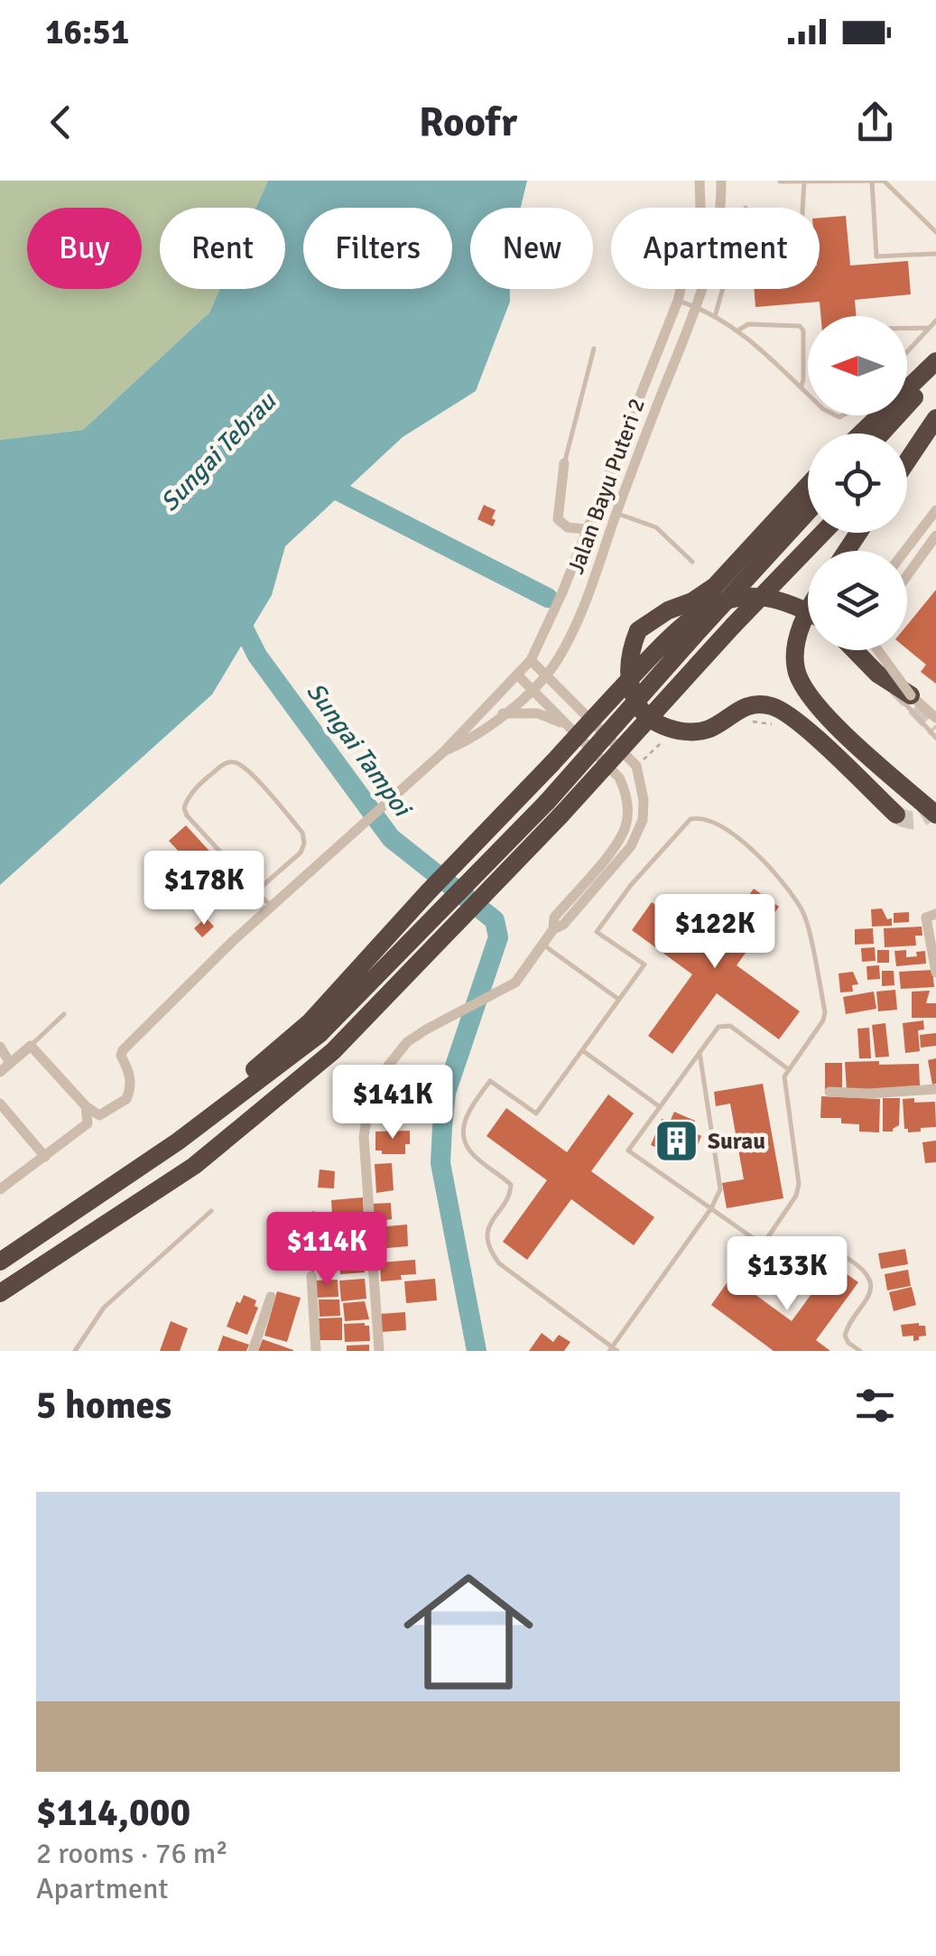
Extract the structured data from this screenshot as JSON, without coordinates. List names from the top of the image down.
{
  "streets": {
    "street": ["Jalan Bayu Puteri 2"]
  },
  "water": ["Sungai Tebrau", "Sungai Tampoi"],
  "places": {
    "building": ["Surau"]
  },
  "north": "left",
  "page": {
    "status": "16:51",
    "header": "Roofr",
    "chip": [
      "Buy",
      "Rent",
      "Filters",
      "New",
      "Apartment"
    ],
    "price": [
      "$178K",
      "$122K",
      "$141K",
      "$114K",
      "$133K"
    ],
    "heading": "5 homes",
    "list": [
      {
        "name": "$114,000",
        "note": "2 rooms · 76 m² · Apartment"
      }
    ]
  }
}
